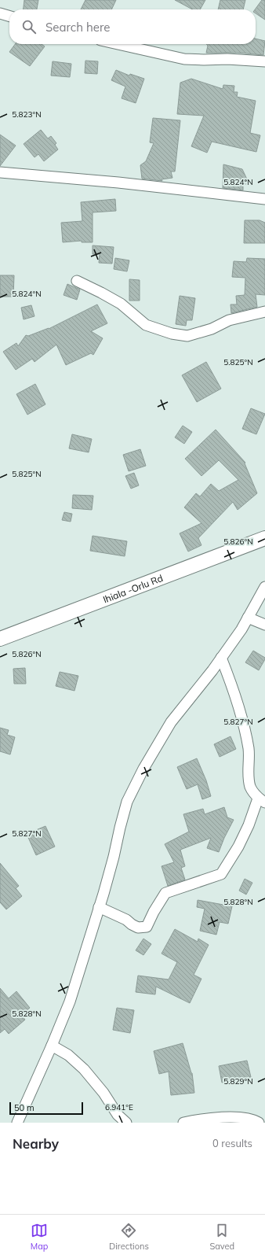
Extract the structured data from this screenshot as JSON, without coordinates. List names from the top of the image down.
{
  "streets": {
    "main road": ["Ihiala -Orlu Rd"]
  },
  "scale_bar": "50 m",
  "page": {
    "search": "Search here",
    "scale": "50 m",
    "heading": ["Nearby", "0 results"],
    "nav": ["Map", "Directions", "Saved"]
  },
  "coordinates": [
    "5.823°N",
    "5.824°N",
    "5.825°N",
    "5.826°N",
    "5.827°N",
    "5.828°N",
    "5.829°N",
    "6.941°E"
  ]
}
